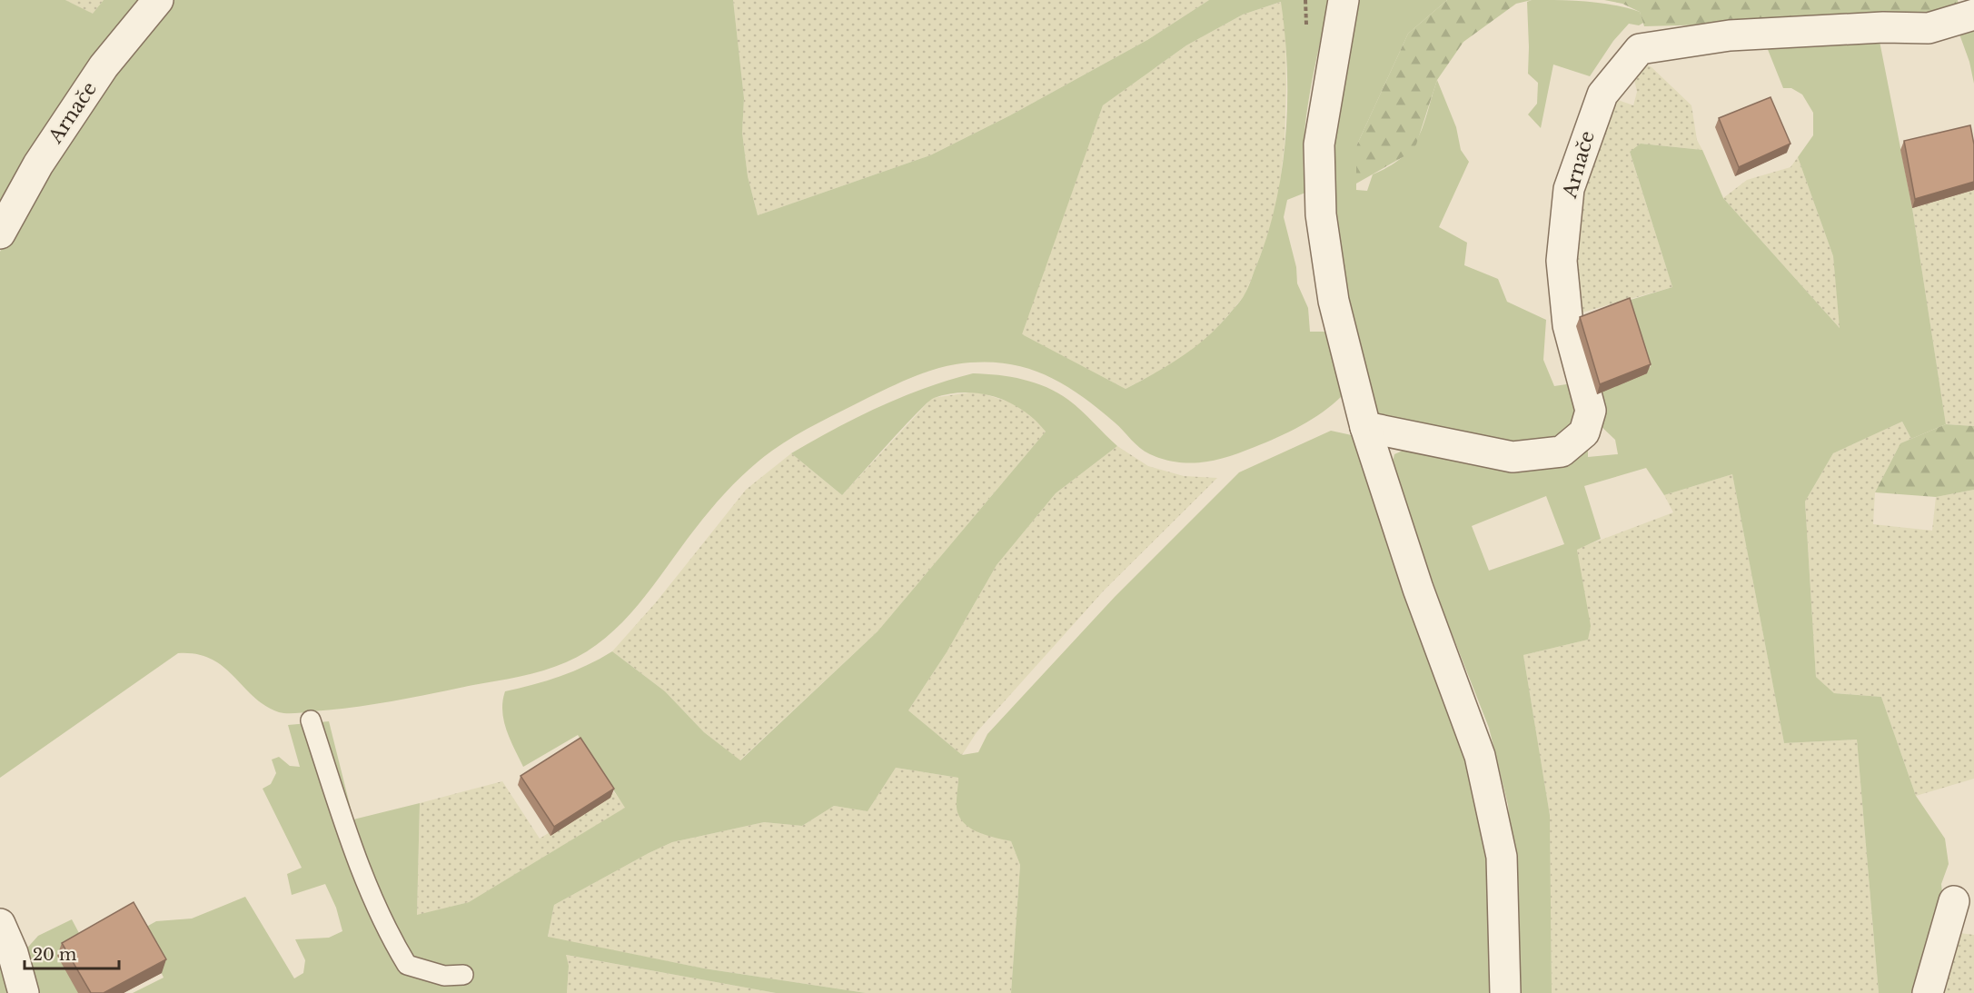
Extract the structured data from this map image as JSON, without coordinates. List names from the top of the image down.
{
  "streets": {
    "street": ["Arnače"]
  },
  "scale_bar": "20 m"
}
